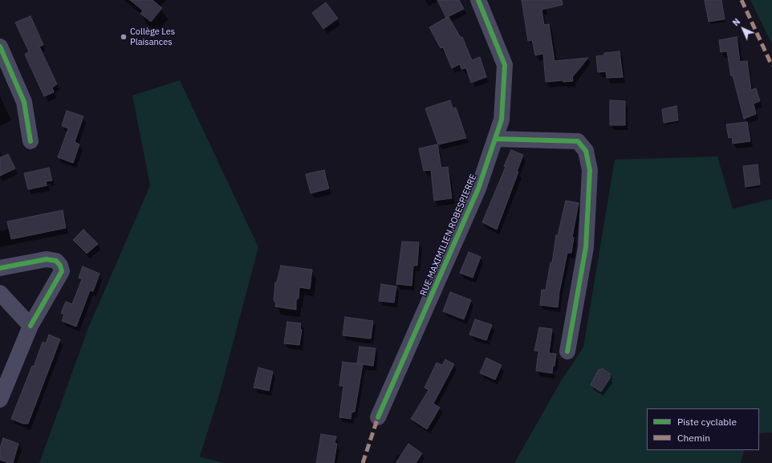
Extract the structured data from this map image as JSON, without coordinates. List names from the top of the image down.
{
  "streets": {
    "street": ["RUE MAXIMILIEN ROBESPIERRE"]
  },
  "places": ["Collège Les Plaisances"],
  "legend": ["Piste cyclable", "Chemin"],
  "north": "top left"
}
